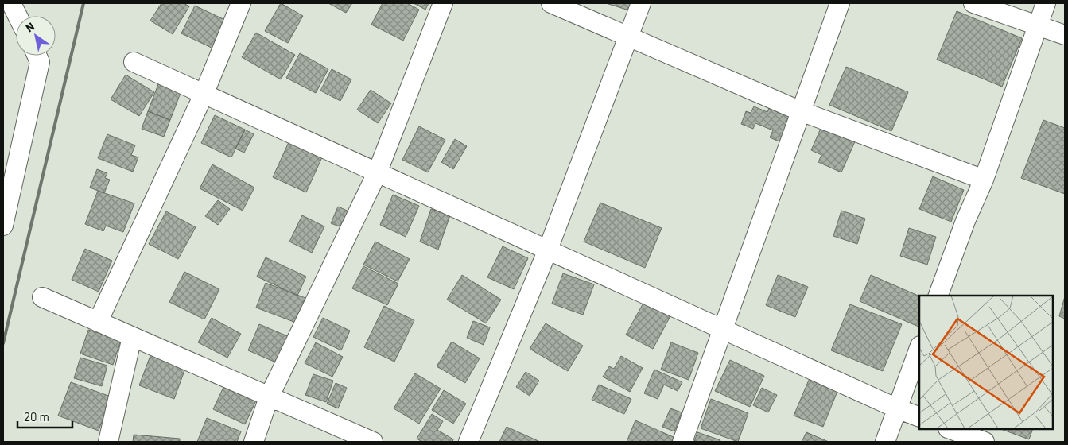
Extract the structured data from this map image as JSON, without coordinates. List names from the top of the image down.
{
  "scale_bar": "20 m",
  "north": "top left"
}
